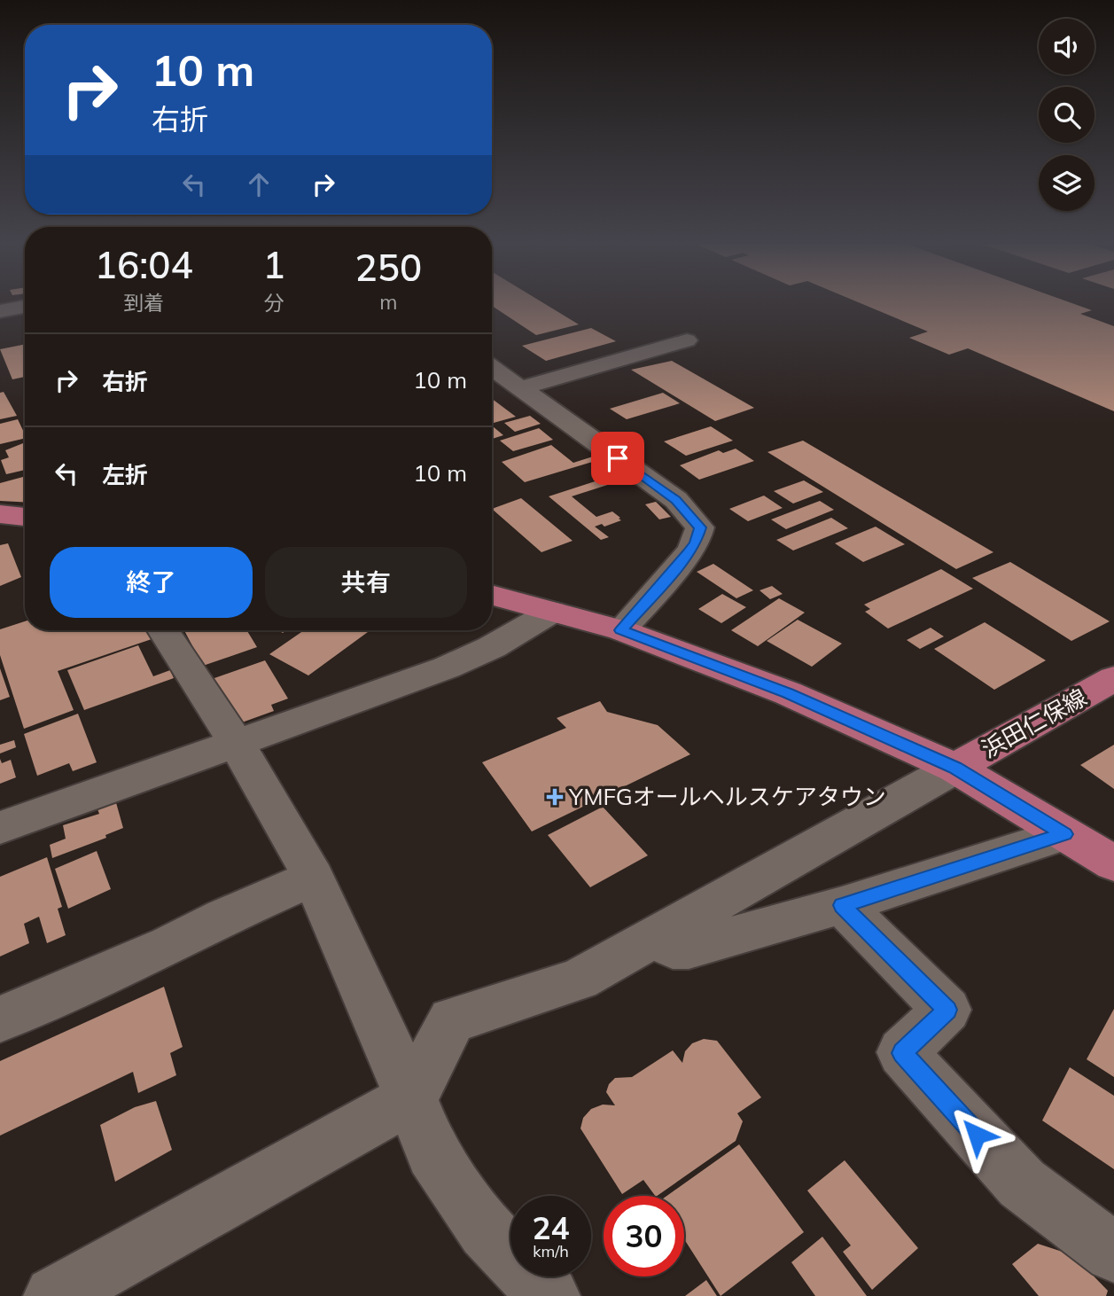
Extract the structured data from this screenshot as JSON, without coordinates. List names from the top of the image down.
{
  "streets": {
    "main road": ["浜田仁保線"]
  },
  "places": {
    "health": ["YMFGオールヘルスケアタウン"]
  },
  "page": {
    "turn": ["10 m", "右折"],
    "eta": [
      "16:04",
      "到着",
      "1",
      "分",
      "250",
      "m"
    ],
    "list": [
      {
        "name": "右折",
        "value": "10 m"
      },
      {
        "name": "左折",
        "value": "10 m"
      }
    ],
    "buttons": ["終了", "共有"],
    "speed": "24 km/h",
    "limit": "30"
  }
}
